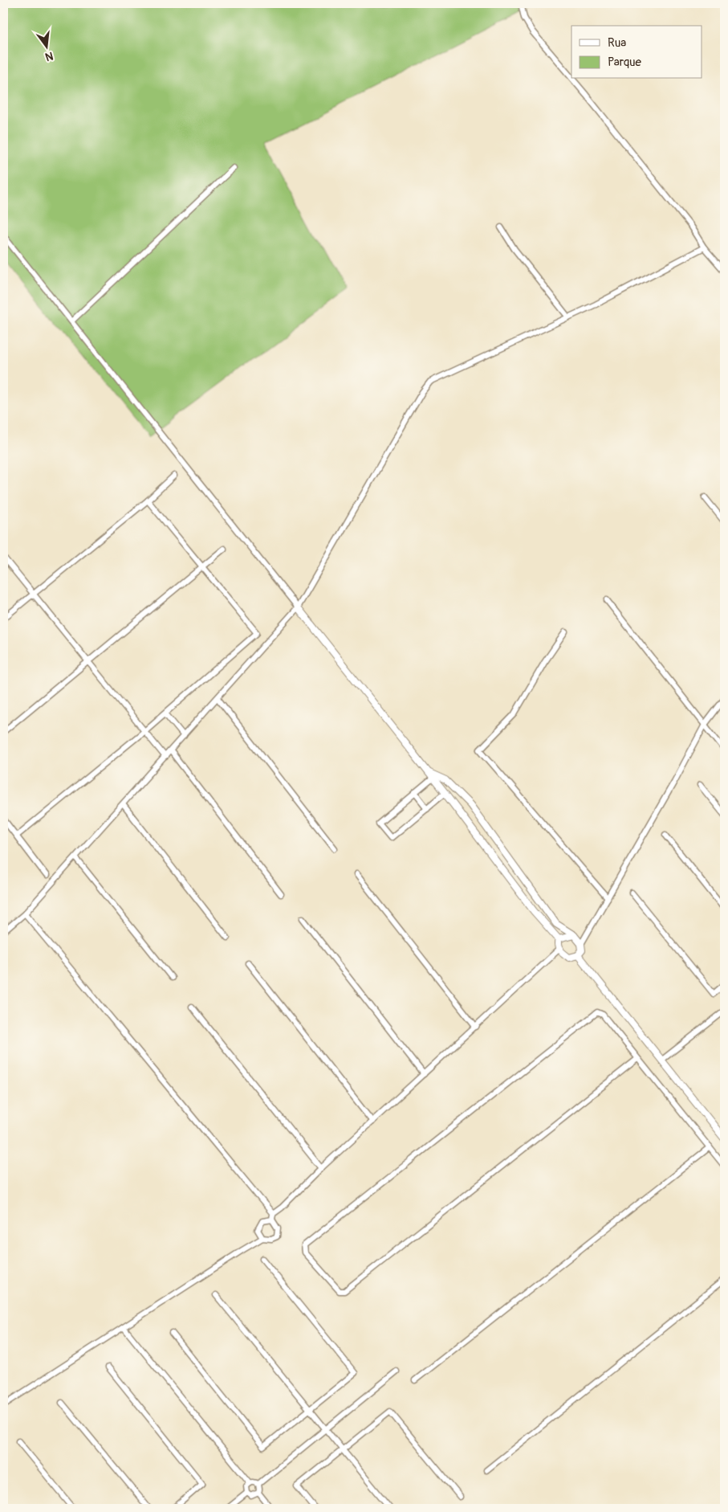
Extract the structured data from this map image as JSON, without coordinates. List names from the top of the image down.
{
  "legend": ["Rua", "Parque"],
  "north": "bottom"
}
